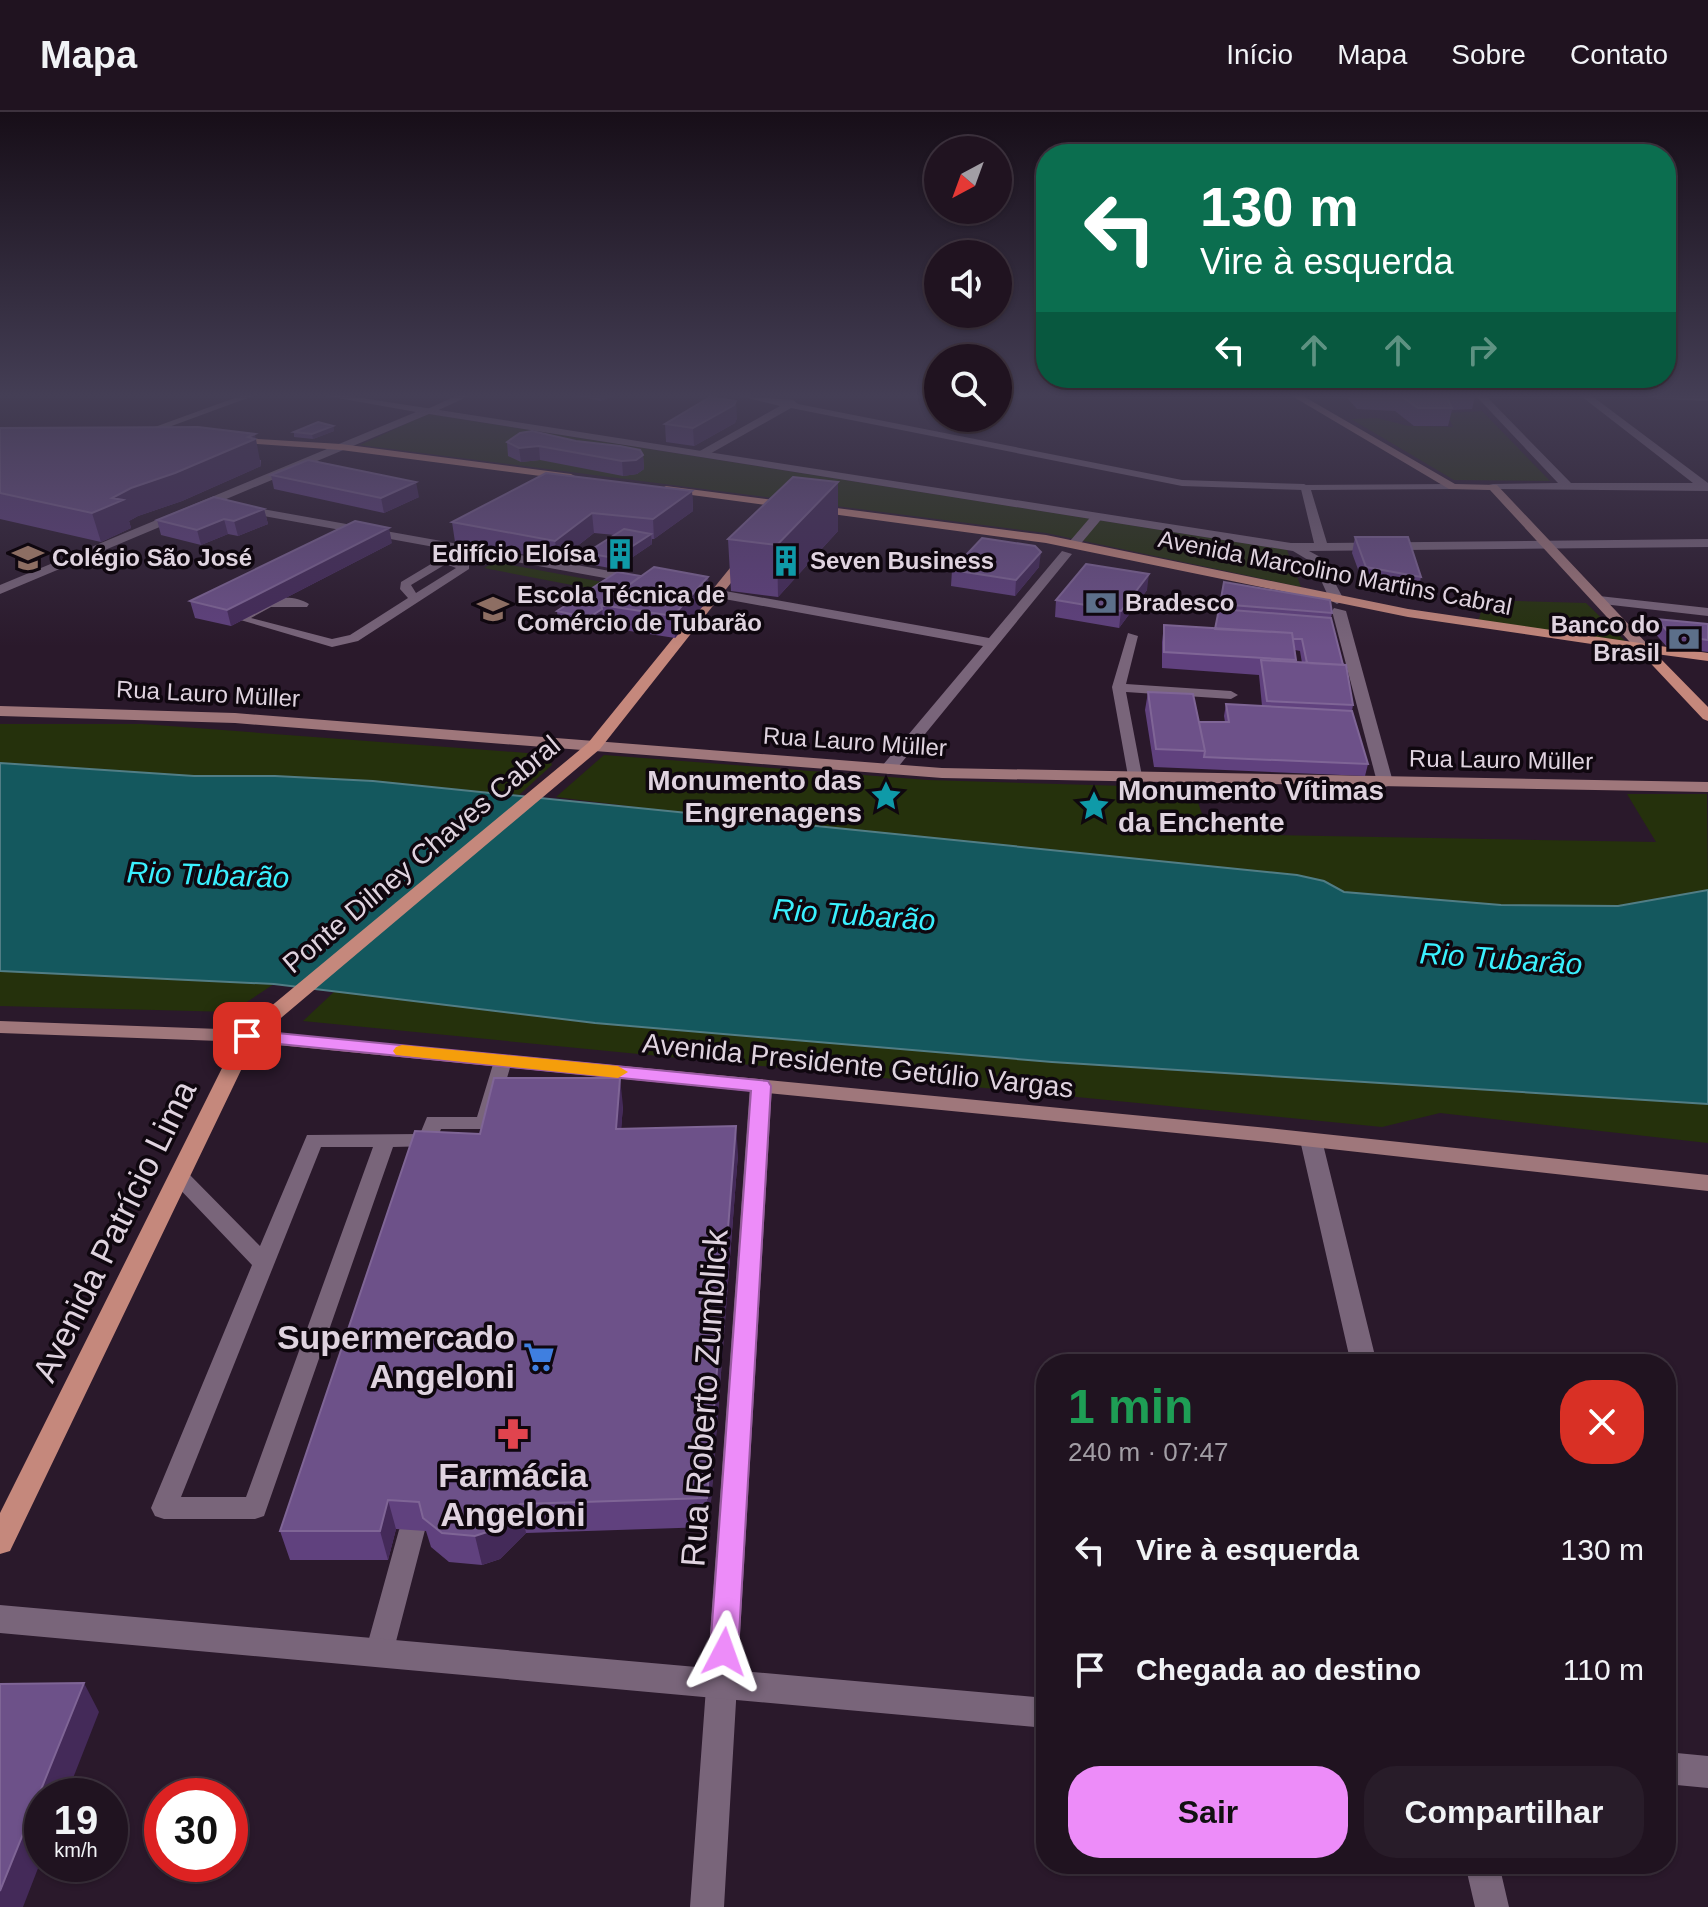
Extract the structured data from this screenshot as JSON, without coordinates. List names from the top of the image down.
{
  "streets": {
    "main road": [
      "Avenida Marcolino Martins Cabral",
      "Rua Lauro Müller",
      "Ponte Dilney Chaves Cabral",
      "Avenida Presidente Getúlio Vargas",
      "Avenida Patrício Lima"
    ],
    "street": ["Rua Roberto Zumblick"]
  },
  "crossings": [
    ["Rua Lauro Müller", "Ponte Dilney Chaves Cabral"],
    ["Ponte Dilney Chaves Cabral", "Avenida Presidente Getúlio Vargas"],
    ["Ponte Dilney Chaves Cabral", "Avenida Patrício Lima"],
    ["Avenida Presidente Getúlio Vargas", "Avenida Patrício Lima"],
    ["Avenida Presidente Getúlio Vargas", "Rua Roberto Zumblick"]
  ],
  "water": ["Rio Tubarão"],
  "places": {
    "building": ["Edifício Eloísa", "Seven Business"],
    "school or university": ["Colégio São José", "Escola Técnica de Comércio de Tubarão"],
    "bank": ["Bradesco", "Banco do Brasil"],
    "place": ["Monumento das Engrenagens", "Monumento Vítimas da Enchente"],
    "supermarket": ["Supermercado Angeloni"],
    "pharmacy": ["Farmácia Angeloni"]
  },
  "north": "bottom left",
  "page": {
    "header": "Mapa",
    "nav": [
      "Início",
      "Mapa",
      "Sobre",
      "Contato"
    ],
    "turn": ["130 m", "Vire à esquerda"],
    "heading": ["1 min", "240 m · 07:47"],
    "list": [
      {
        "name": "Vire à esquerda",
        "value": "130 m"
      },
      {
        "name": "Chegada ao destino",
        "value": "110 m"
      }
    ],
    "buttons": ["Sair", "Compartilhar"],
    "speed": "19 km/h",
    "limit": "30"
  }
}
